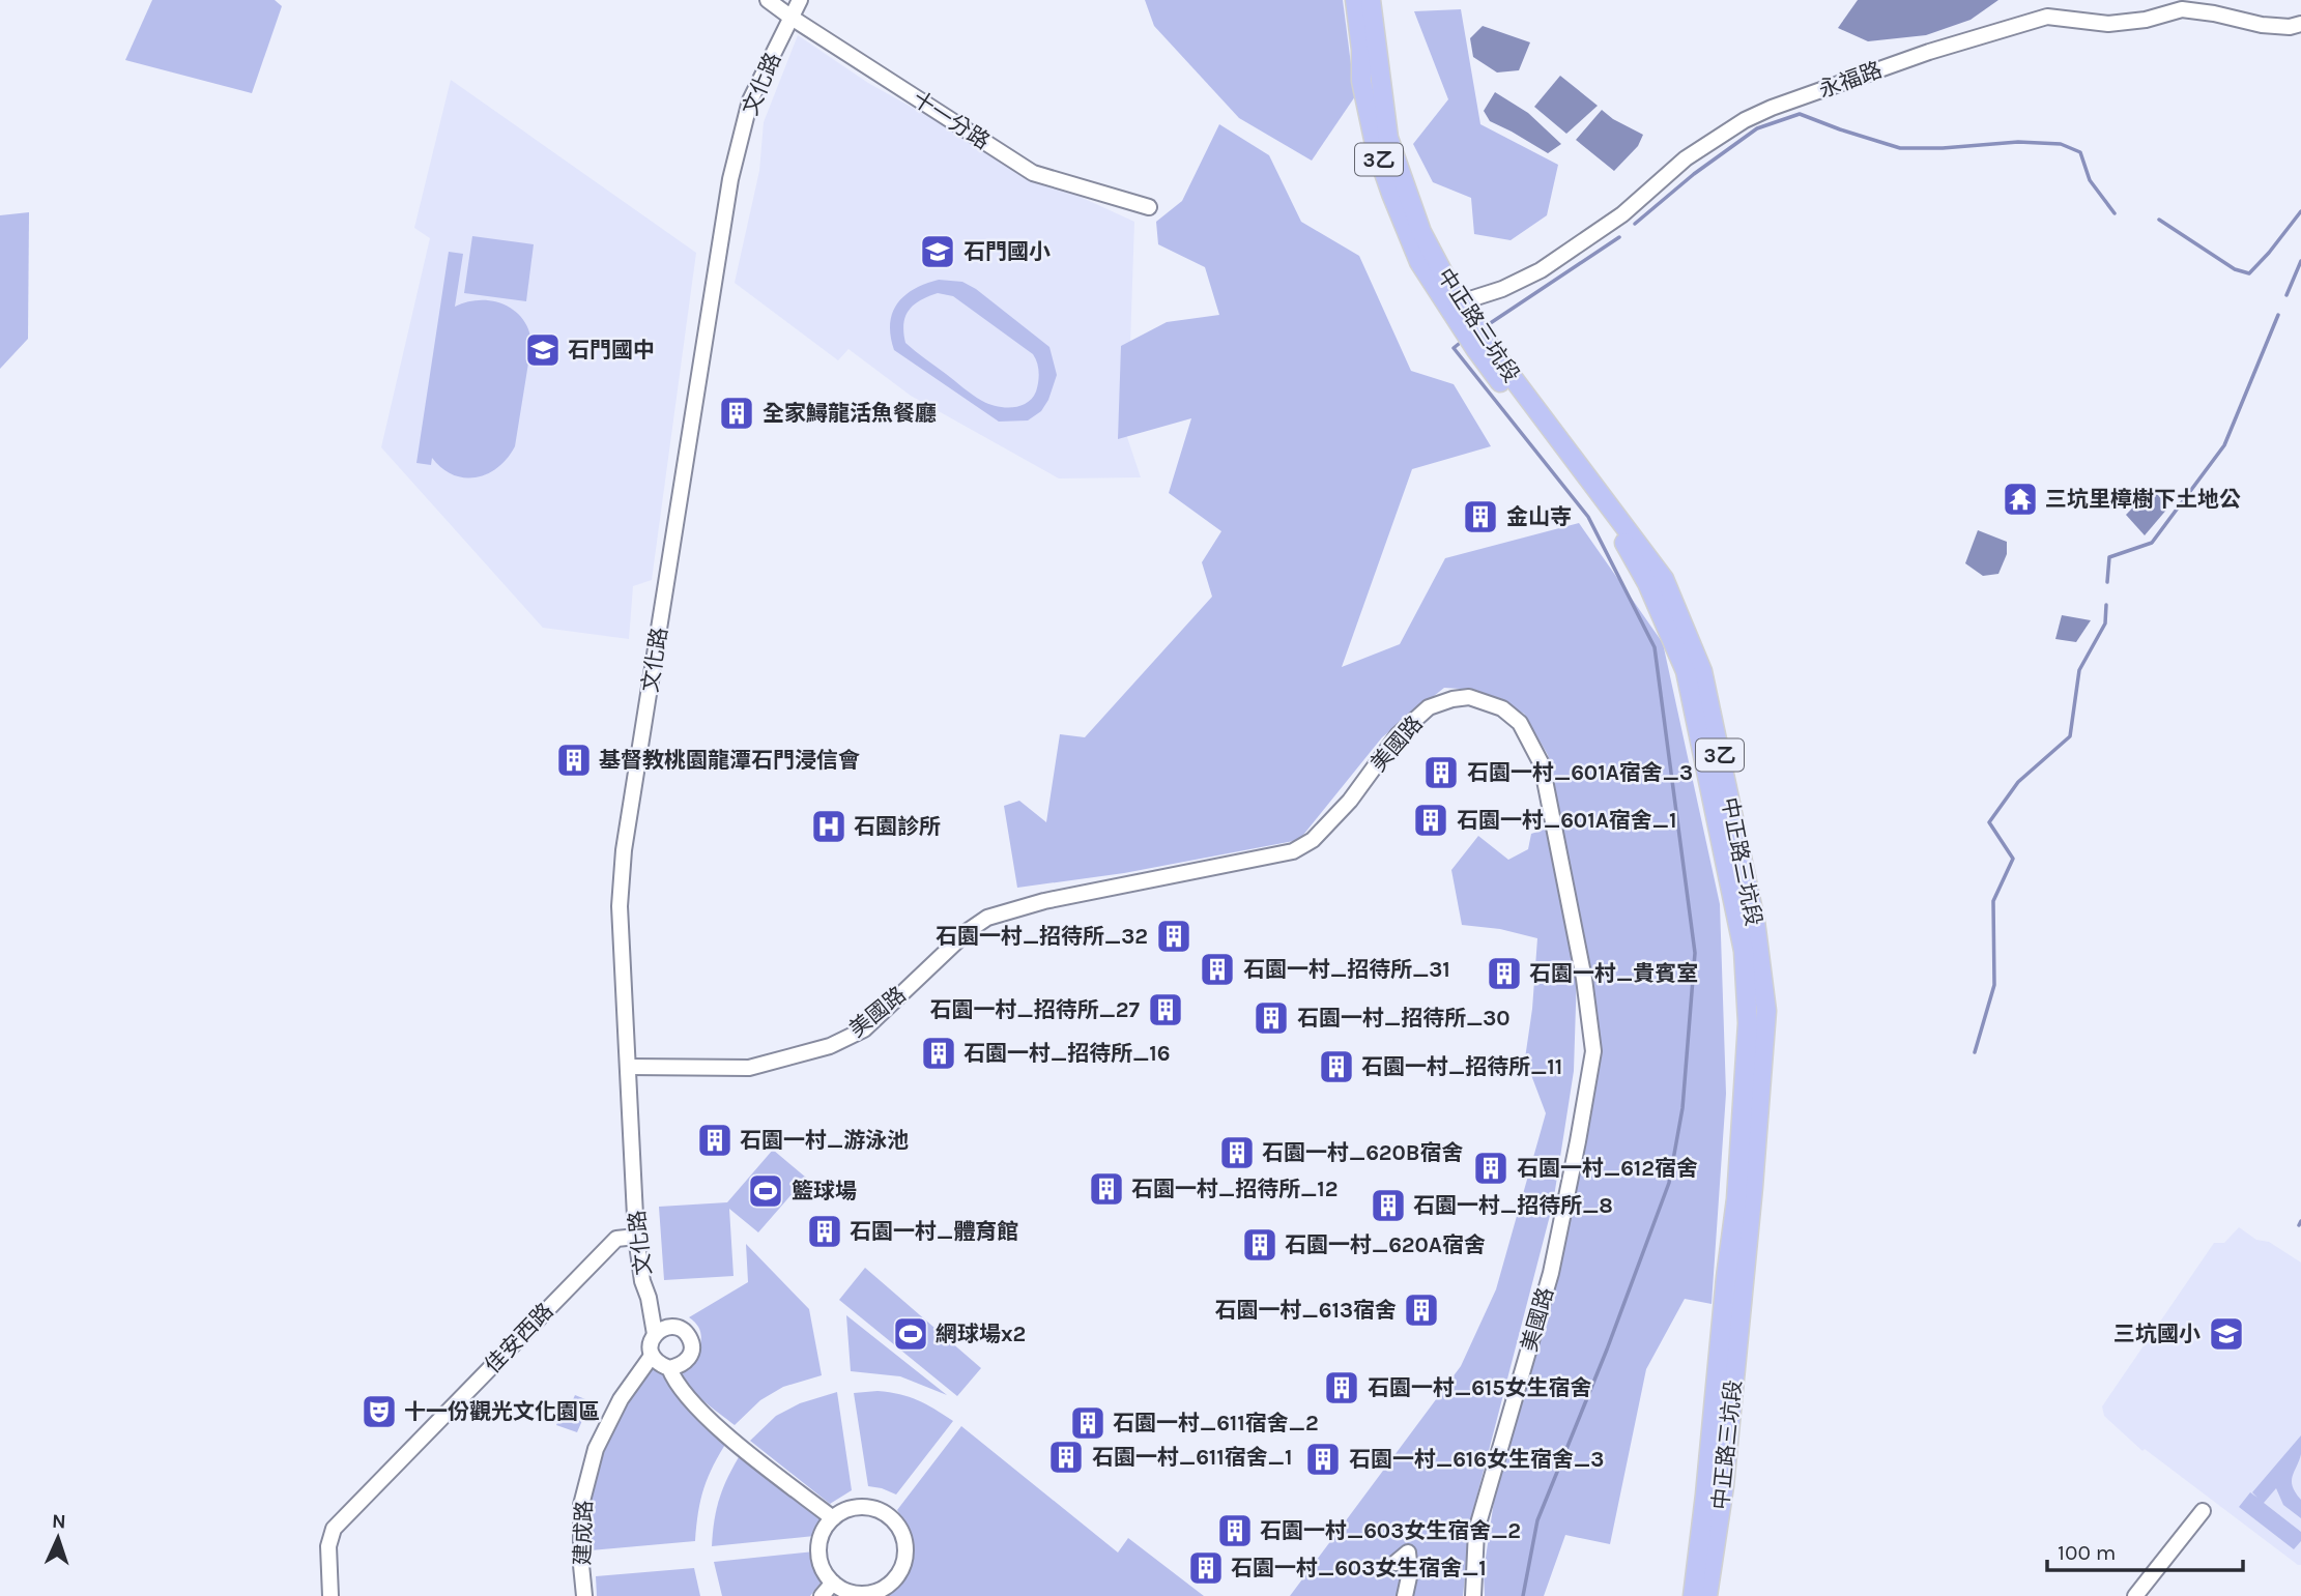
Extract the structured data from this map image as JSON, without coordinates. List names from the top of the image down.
{
  "streets": {
    "main road": ["3乙", "中正路三坑段"],
    "street": [
      "永福路",
      "文化路",
      "十一分路",
      "美國路",
      "佳安西路",
      "建成路"
    ]
  },
  "crossings": [
    ["永福路", "中正路三坑段"],
    ["文化路", "十一分路"],
    ["文化路", "美國路"],
    ["文化路", "佳安西路"],
    ["文化路", "建成路"]
  ],
  "places": {
    "school or university": ["石門國小", "石門國中", "三坑國小"],
    "building": [
      "全家鱘龍活魚餐廳",
      "金山寺",
      "基督教桃園龍潭石門浸信會",
      "石園一村_601A宿舍_3",
      "石園一村_601A宿舍_1",
      "石園一村_招待所_32",
      "石園一村_招待所_31",
      "石園一村_貴賓室",
      "石園一村_招待所_27",
      "石園一村_招待所_30",
      "石園一村_招待所_16",
      "石園一村_招待所_11",
      "石園一村_游泳池",
      "石園一村_620B宿舍",
      "石園一村_612宿舍",
      "石園一村_招待所_12",
      "石園一村_招待所_8",
      "石園一村_體育館",
      "石園一村_620A宿舍",
      "石園一村_613宿舍",
      "石園一村_615女生宿舍",
      "石園一村_611宿舍_2",
      "石園一村_611宿舍_1",
      "石園一村_616女生宿舍_3",
      "石園一村_603女生宿舍_2",
      "石園一村_603女生宿舍_1"
    ],
    "temple": ["三坑里樟樹下土地公"],
    "hospital": ["石園診所"],
    "sports": ["籃球場", "網球場x2"],
    "theatre": ["十一份觀光文化園區"]
  },
  "scale_bar": "100 m",
  "north": "top"
}
